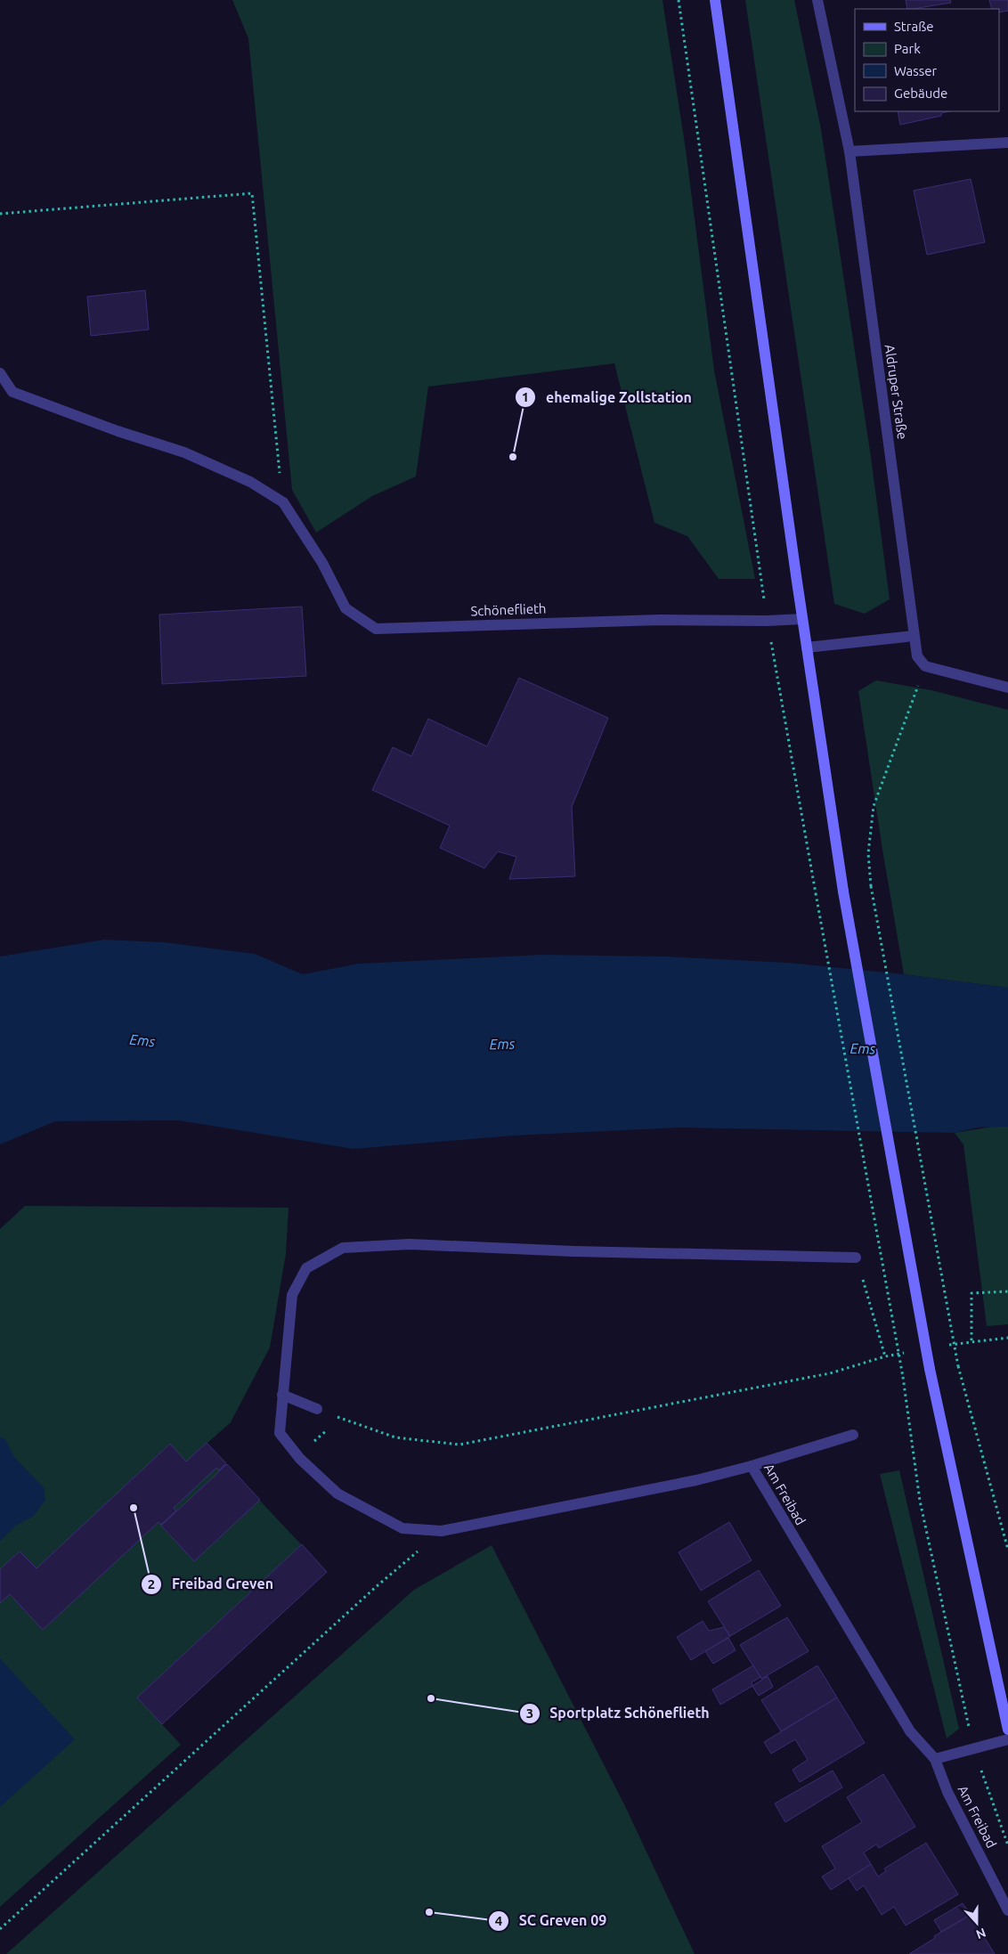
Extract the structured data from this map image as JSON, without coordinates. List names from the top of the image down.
{
  "streets": {
    "street": ["Aldruper Straße", "Schöneflieth", "Am Freibad"]
  },
  "water": ["Ems"],
  "places": [
    "ehemalige Zollstation",
    "Freibad Greven",
    "Sportplatz Schöneflieth",
    "SC Greven 09"
  ],
  "legend": [
    "Straße",
    "Park",
    "Wasser",
    "Gebäude"
  ],
  "north": "bottom"
}
